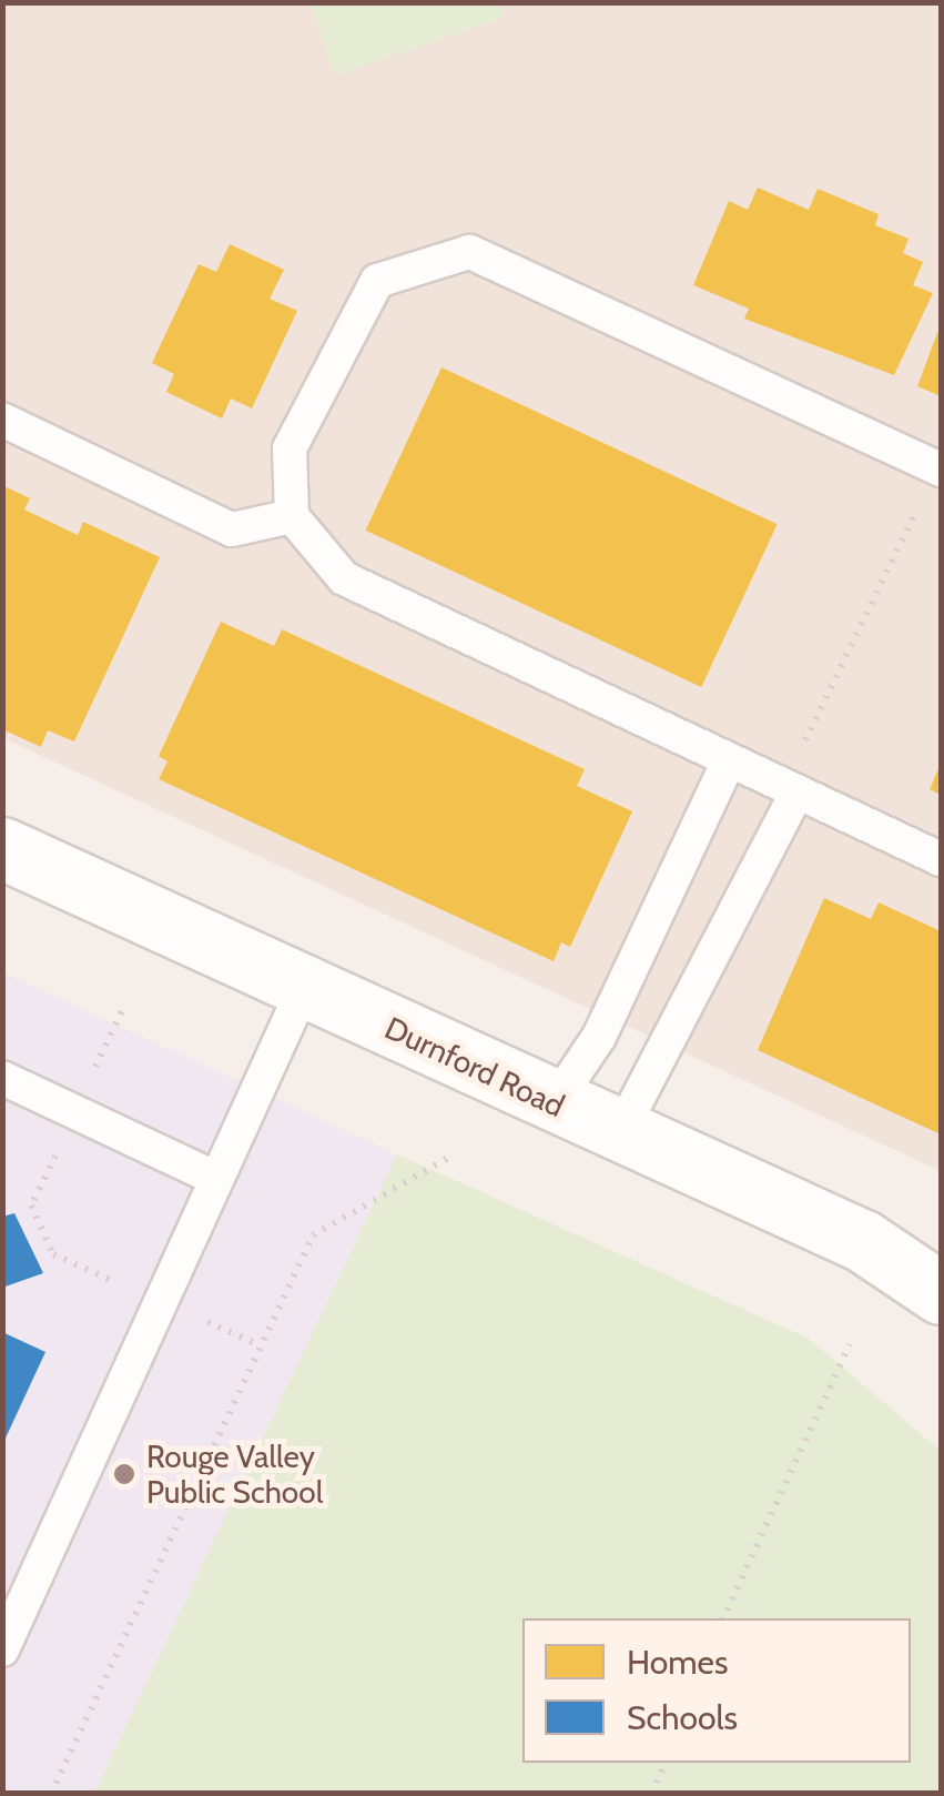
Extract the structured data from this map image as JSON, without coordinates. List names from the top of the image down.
{
  "streets": {
    "street": ["Durnford Road"]
  },
  "places": ["Rouge Valley Public School"],
  "legend": ["Homes", "Schools"]
}
